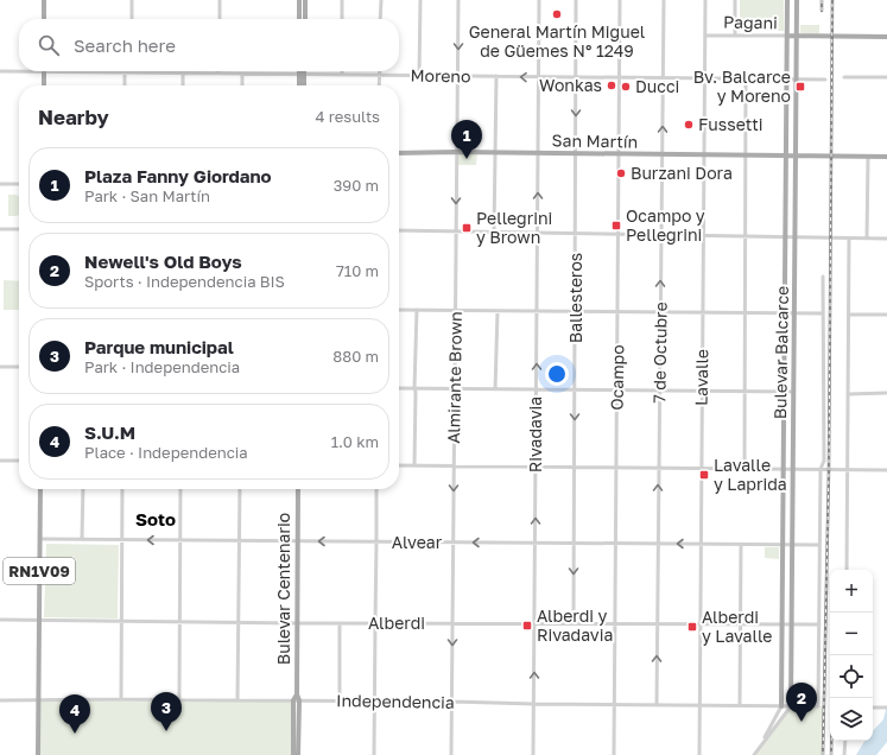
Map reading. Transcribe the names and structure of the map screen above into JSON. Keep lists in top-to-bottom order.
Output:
{
  "streets": {
    "main road": [
      "Pagani",
      "San Martín",
      "Bulevar Balcarce",
      "RN1V09",
      "Bulevar Centenario"
    ],
    "street": [
      "Moreno",
      "Ballesteros",
      "7 de Octubre",
      "Almirante Brown",
      "Ocampo",
      "Lavalle",
      "Rivadavia",
      "Alvear",
      "Alberdi",
      "Independencia"
    ]
  },
  "crossings": [
    ["Pagani", "Bulevar Balcarce"],
    ["Pagani", "Lavalle"],
    ["Moreno", "Ballesteros"],
    ["Moreno", "7 de Octubre"],
    ["Moreno", "Bulevar Balcarce"],
    ["Moreno", "Almirante Brown"],
    ["Moreno", "Ocampo"],
    ["Moreno", "Lavalle"],
    ["Moreno", "Rivadavia"],
    ["San Martín", "Ballesteros"],
    ["San Martín", "7 de Octubre"],
    ["San Martín", "Bulevar Balcarce"],
    ["San Martín", "Almirante Brown"],
    ["San Martín", "Ocampo"],
    ["San Martín", "Lavalle"],
    ["San Martín", "Rivadavia"],
    ["Ballesteros", "Alvear"],
    ["Ballesteros", "Alberdi"],
    ["7 de Octubre", "Alvear"],
    ["7 de Octubre", "Alberdi"],
    ["7 de Octubre", "Independencia"],
    ["Bulevar Balcarce", "Alvear"],
    ["Bulevar Balcarce", "Alberdi"],
    ["Bulevar Balcarce", "Independencia"],
    ["Almirante Brown", "Alvear"],
    ["Almirante Brown", "Alberdi"],
    ["Almirante Brown", "Independencia"],
    ["Ocampo", "Alvear"],
    ["Ocampo", "Alberdi"],
    ["Ocampo", "Independencia"],
    ["Lavalle", "Alvear"],
    ["Lavalle", "Alberdi"],
    ["Lavalle", "Independencia"],
    ["Rivadavia", "Alvear"],
    ["Rivadavia", "Alberdi"],
    ["Rivadavia", "Independencia"],
    ["Alvear", "RN1V09"],
    ["Alvear", "Bulevar Centenario"],
    ["RN1V09", "Alberdi"],
    ["RN1V09", "Independencia"],
    ["Bulevar Centenario", "Alberdi"],
    ["Bulevar Centenario", "Independencia"],
    ["Alberdi", "Independencia"]
  ],
  "one_way": [
    "Ballesteros",
    "7 de Octubre",
    "Almirante Brown",
    "Rivadavia"
  ],
  "districts": ["Soto"],
  "places": {
    "other": [
      "General Martín Miguel de Güemes N° 1249",
      "Wonkas",
      "Ducci",
      "Fussetti",
      "Burzani Dora"
    ],
    "transit": [
      "Bv. Balcarce y Moreno",
      "Ocampo y Pellegrini",
      "Pellegrini y Brown",
      "Lavalle y Laprida",
      "Alberdi y Rivadavia",
      "Alberdi y Lavalle"
    ]
  },
  "page": {
    "search": "Search here",
    "heading": ["Nearby", "4 results"],
    "pins": [
      "1",
      "2",
      "3",
      "4"
    ],
    "list": [
      {
        "mark": "1",
        "name": "Plaza Fanny Giordano",
        "note": "Park · San Martín",
        "value": "390 m"
      },
      {
        "mark": "2",
        "name": "Newell's Old Boys",
        "note": "Sports · Independencia BIS",
        "value": "710 m"
      },
      {
        "mark": "3",
        "name": "Parque municipal",
        "note": "Park · Independencia",
        "value": "880 m"
      },
      {
        "mark": "4",
        "name": "S.U.M",
        "note": "Place · Independencia",
        "value": "1.0 km"
      }
    ],
    "map_buttons": ["+", "−"]
  }
}
